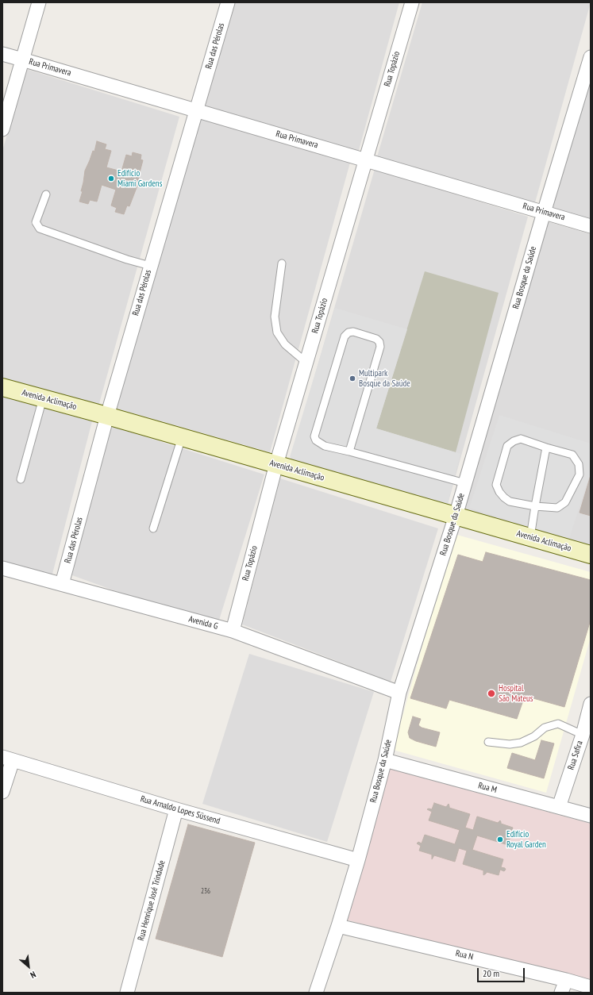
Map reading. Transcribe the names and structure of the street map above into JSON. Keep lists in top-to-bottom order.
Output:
{
  "streets": {
    "street": [
      "Rua das Pérolas",
      "Rua Primavera",
      "Rua Topázio",
      "Rua Bosque da Saúde",
      "Avenida Aclimação",
      "Avenida G",
      "Rua Safira",
      "Rua M",
      "Rua Arnaldo Lopes Süssend",
      "Rua Henrique José Trindade",
      "Rua N"
    ]
  },
  "crossings": [
    ["Rua das Pérolas", "Rua Primavera"],
    ["Rua das Pérolas", "Avenida Aclimação"],
    ["Rua das Pérolas", "Avenida G"],
    ["Rua Primavera", "Rua Topázio"],
    ["Rua Primavera", "Rua Bosque da Saúde"],
    ["Rua Topázio", "Avenida Aclimação"],
    ["Rua Topázio", "Avenida G"],
    ["Rua Bosque da Saúde", "Avenida Aclimação"],
    ["Rua Bosque da Saúde", "Avenida G"],
    ["Rua Bosque da Saúde", "Rua M"],
    ["Rua Bosque da Saúde", "Rua Arnaldo Lopes Süssend"],
    ["Rua Bosque da Saúde", "Rua N"],
    ["Rua Safira", "Rua M"],
    ["Rua Arnaldo Lopes Süssend", "Rua Henrique José Trindade"]
  ],
  "places": [
    "Edifício Miami Gardens",
    "Multipark Bosque da Saúde",
    "Hospital São Mateus",
    "Edifício Royal Garden"
  ],
  "house_numbers": ["236"],
  "scale_bar": "20 m",
  "north": "bottom right"
}
